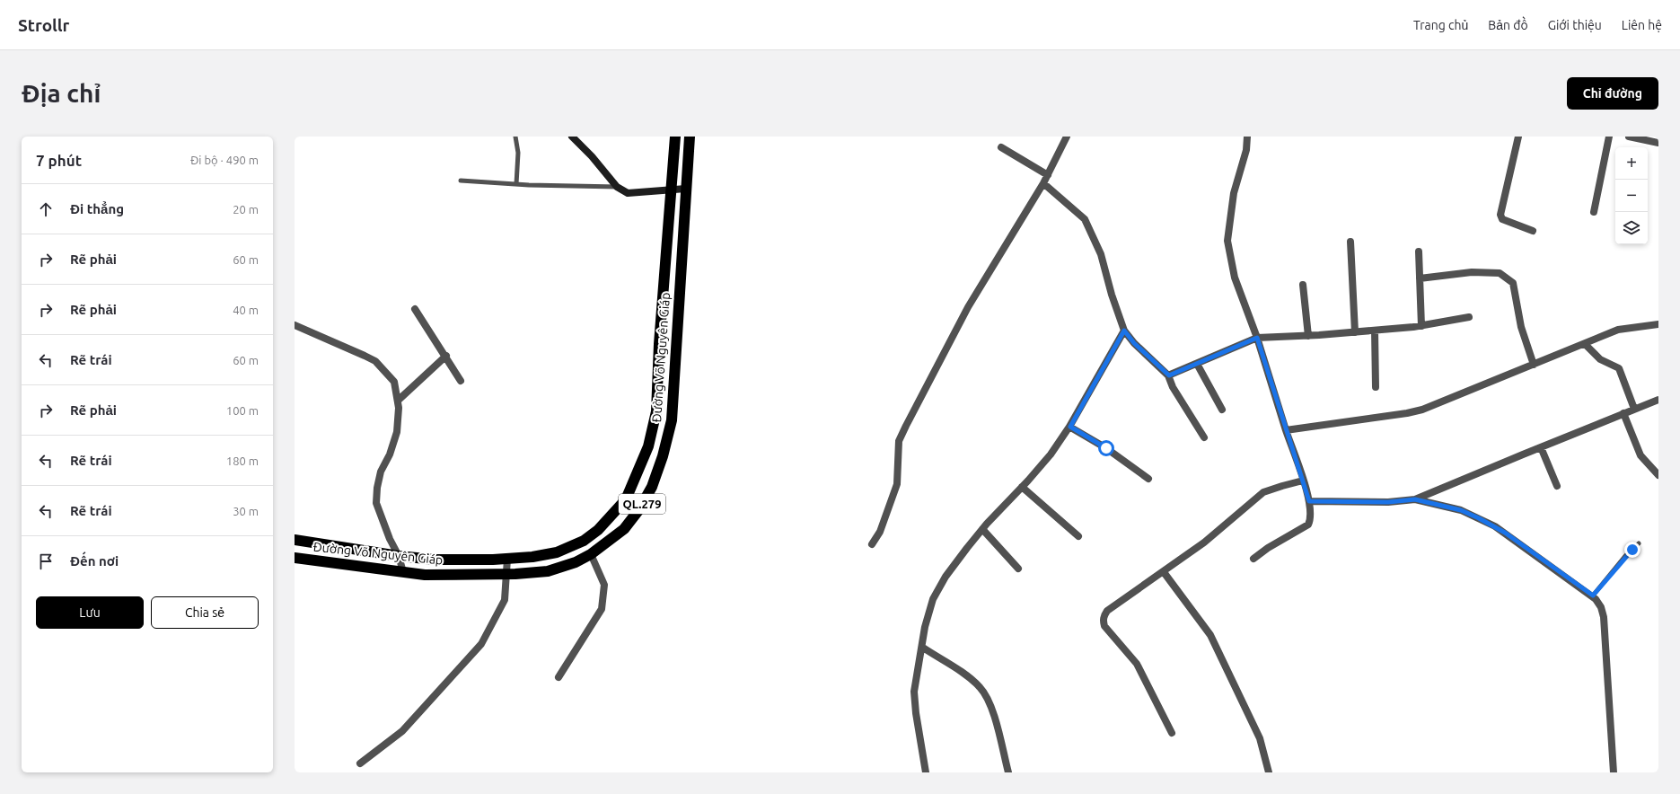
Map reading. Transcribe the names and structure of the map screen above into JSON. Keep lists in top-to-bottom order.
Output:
{
  "streets": {
    "highway": ["Đường Võ Nguyên Giáp", "QL.279"]
  },
  "page": {
    "header": "Strollr",
    "nav": [
      "Trang chủ",
      "Bản đồ",
      "Giới thiệu",
      "Liên hệ"
    ],
    "buttons": [
      "Chỉ đường",
      ["Lưu", "Chia sẻ"]
    ],
    "title": "Địa chỉ",
    "heading": ["7 phút", "Đi bộ · 490 m"],
    "map_buttons": ["+", "−"],
    "list": [
      ["Đi thẳng", "20 m"],
      ["Rẽ phải", "60 m"],
      ["Rẽ phải", "40 m"],
      ["Rẽ trái", "60 m"],
      ["Rẽ phải", "100 m"],
      ["Rẽ trái", "180 m"],
      ["Rẽ trái", "30 m"],
      "Đến nơi"
    ]
  }
}
